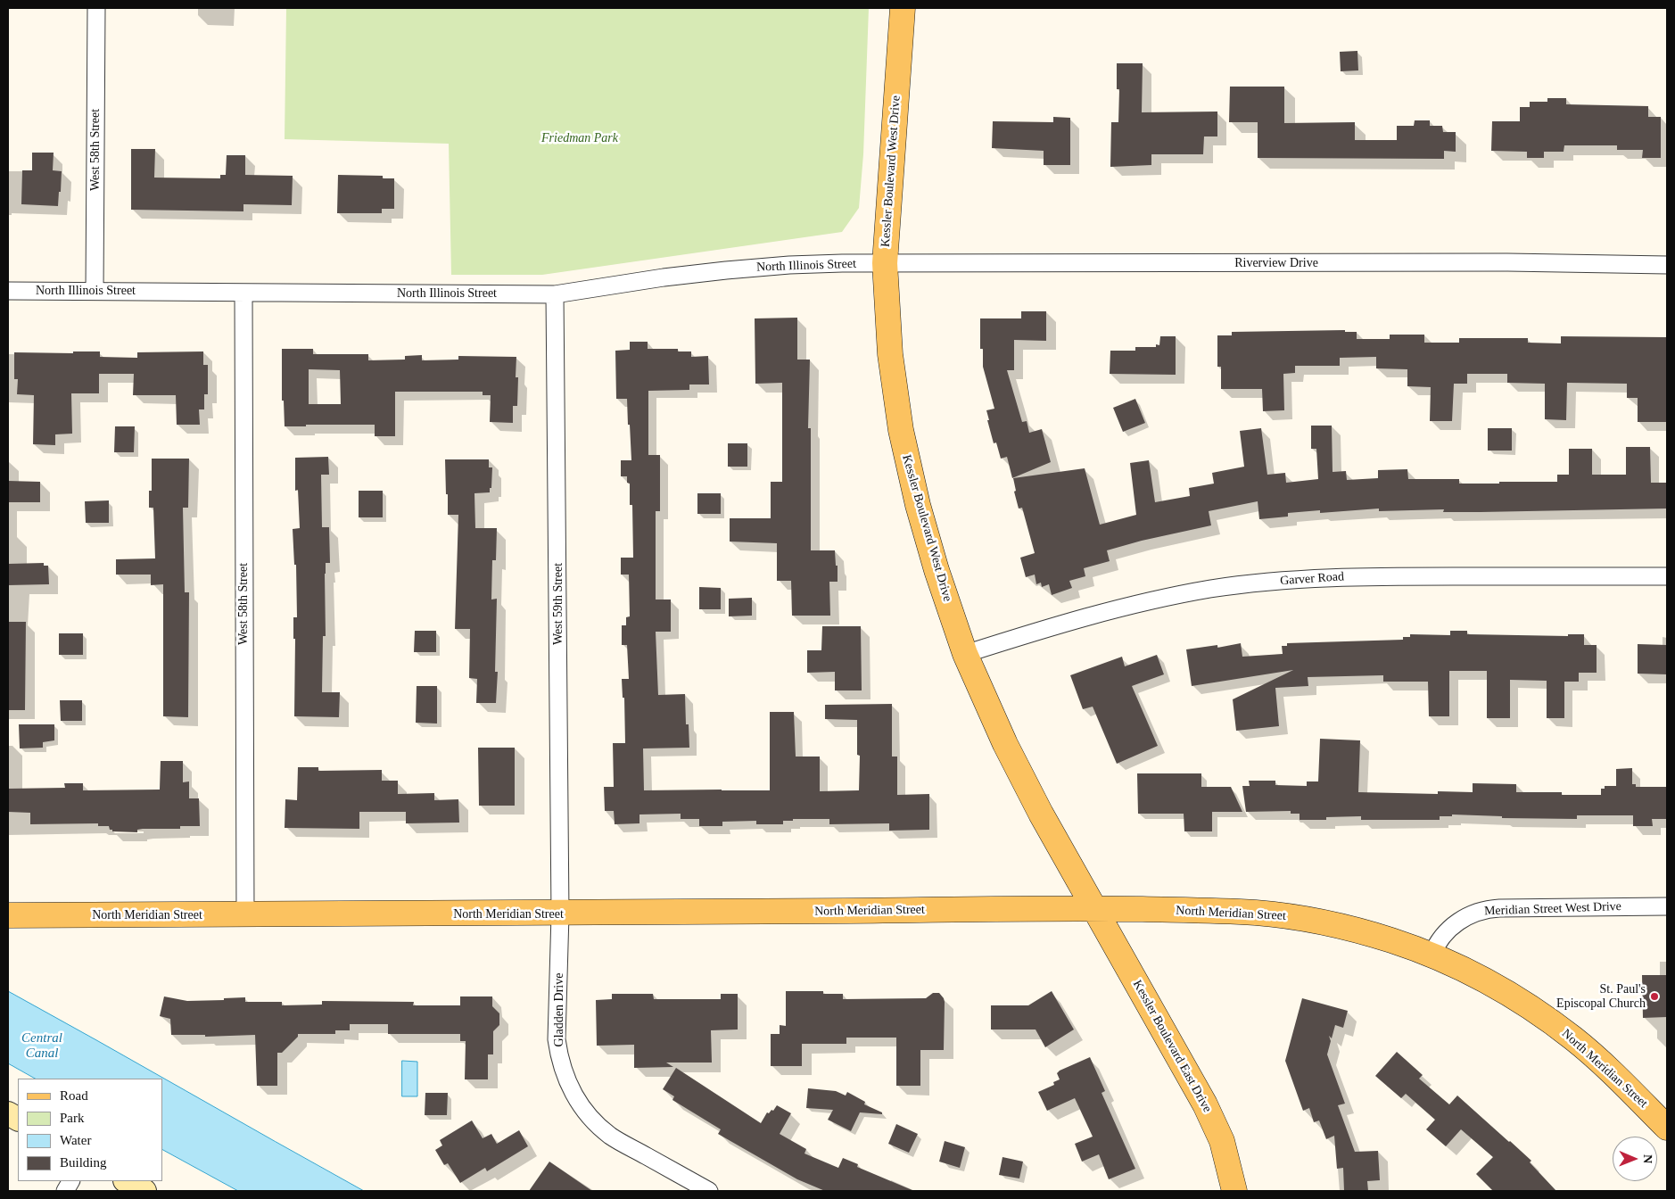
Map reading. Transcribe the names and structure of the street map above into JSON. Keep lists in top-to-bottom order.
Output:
{
  "streets": {
    "main road": ["Kessler Boulevard West Drive", "North Meridian Street", "Kessler Boulevard East Drive"],
    "street": [
      "West 58th Street",
      "Riverview Drive",
      "North Illinois Street",
      "Garver Road",
      "West 59th Street",
      "Meridian Street West Drive",
      "Gladden Drive"
    ]
  },
  "crossings": [
    ["West 58th Street", "North Illinois Street"],
    ["West 58th Street", "North Meridian Street"],
    ["Kessler Boulevard West Drive", "Riverview Drive"],
    ["Kessler Boulevard West Drive", "North Illinois Street"],
    ["Kessler Boulevard West Drive", "Garver Road"],
    ["Kessler Boulevard West Drive", "North Meridian Street"],
    ["Kessler Boulevard West Drive", "Kessler Boulevard East Drive"],
    ["Riverview Drive", "North Illinois Street"],
    ["North Illinois Street", "West 59th Street"],
    ["West 59th Street", "North Meridian Street"],
    ["West 59th Street", "Gladden Drive"],
    ["Meridian Street West Drive", "North Meridian Street"],
    ["North Meridian Street", "Gladden Drive"],
    ["North Meridian Street", "Kessler Boulevard East Drive"]
  ],
  "water": ["Central Canal"],
  "parks": ["Friedman Park"],
  "places": ["St. Paul's Episcopal Church"],
  "legend": [
    "Road",
    "Park",
    "Water",
    "Building"
  ],
  "north": "right"
}
